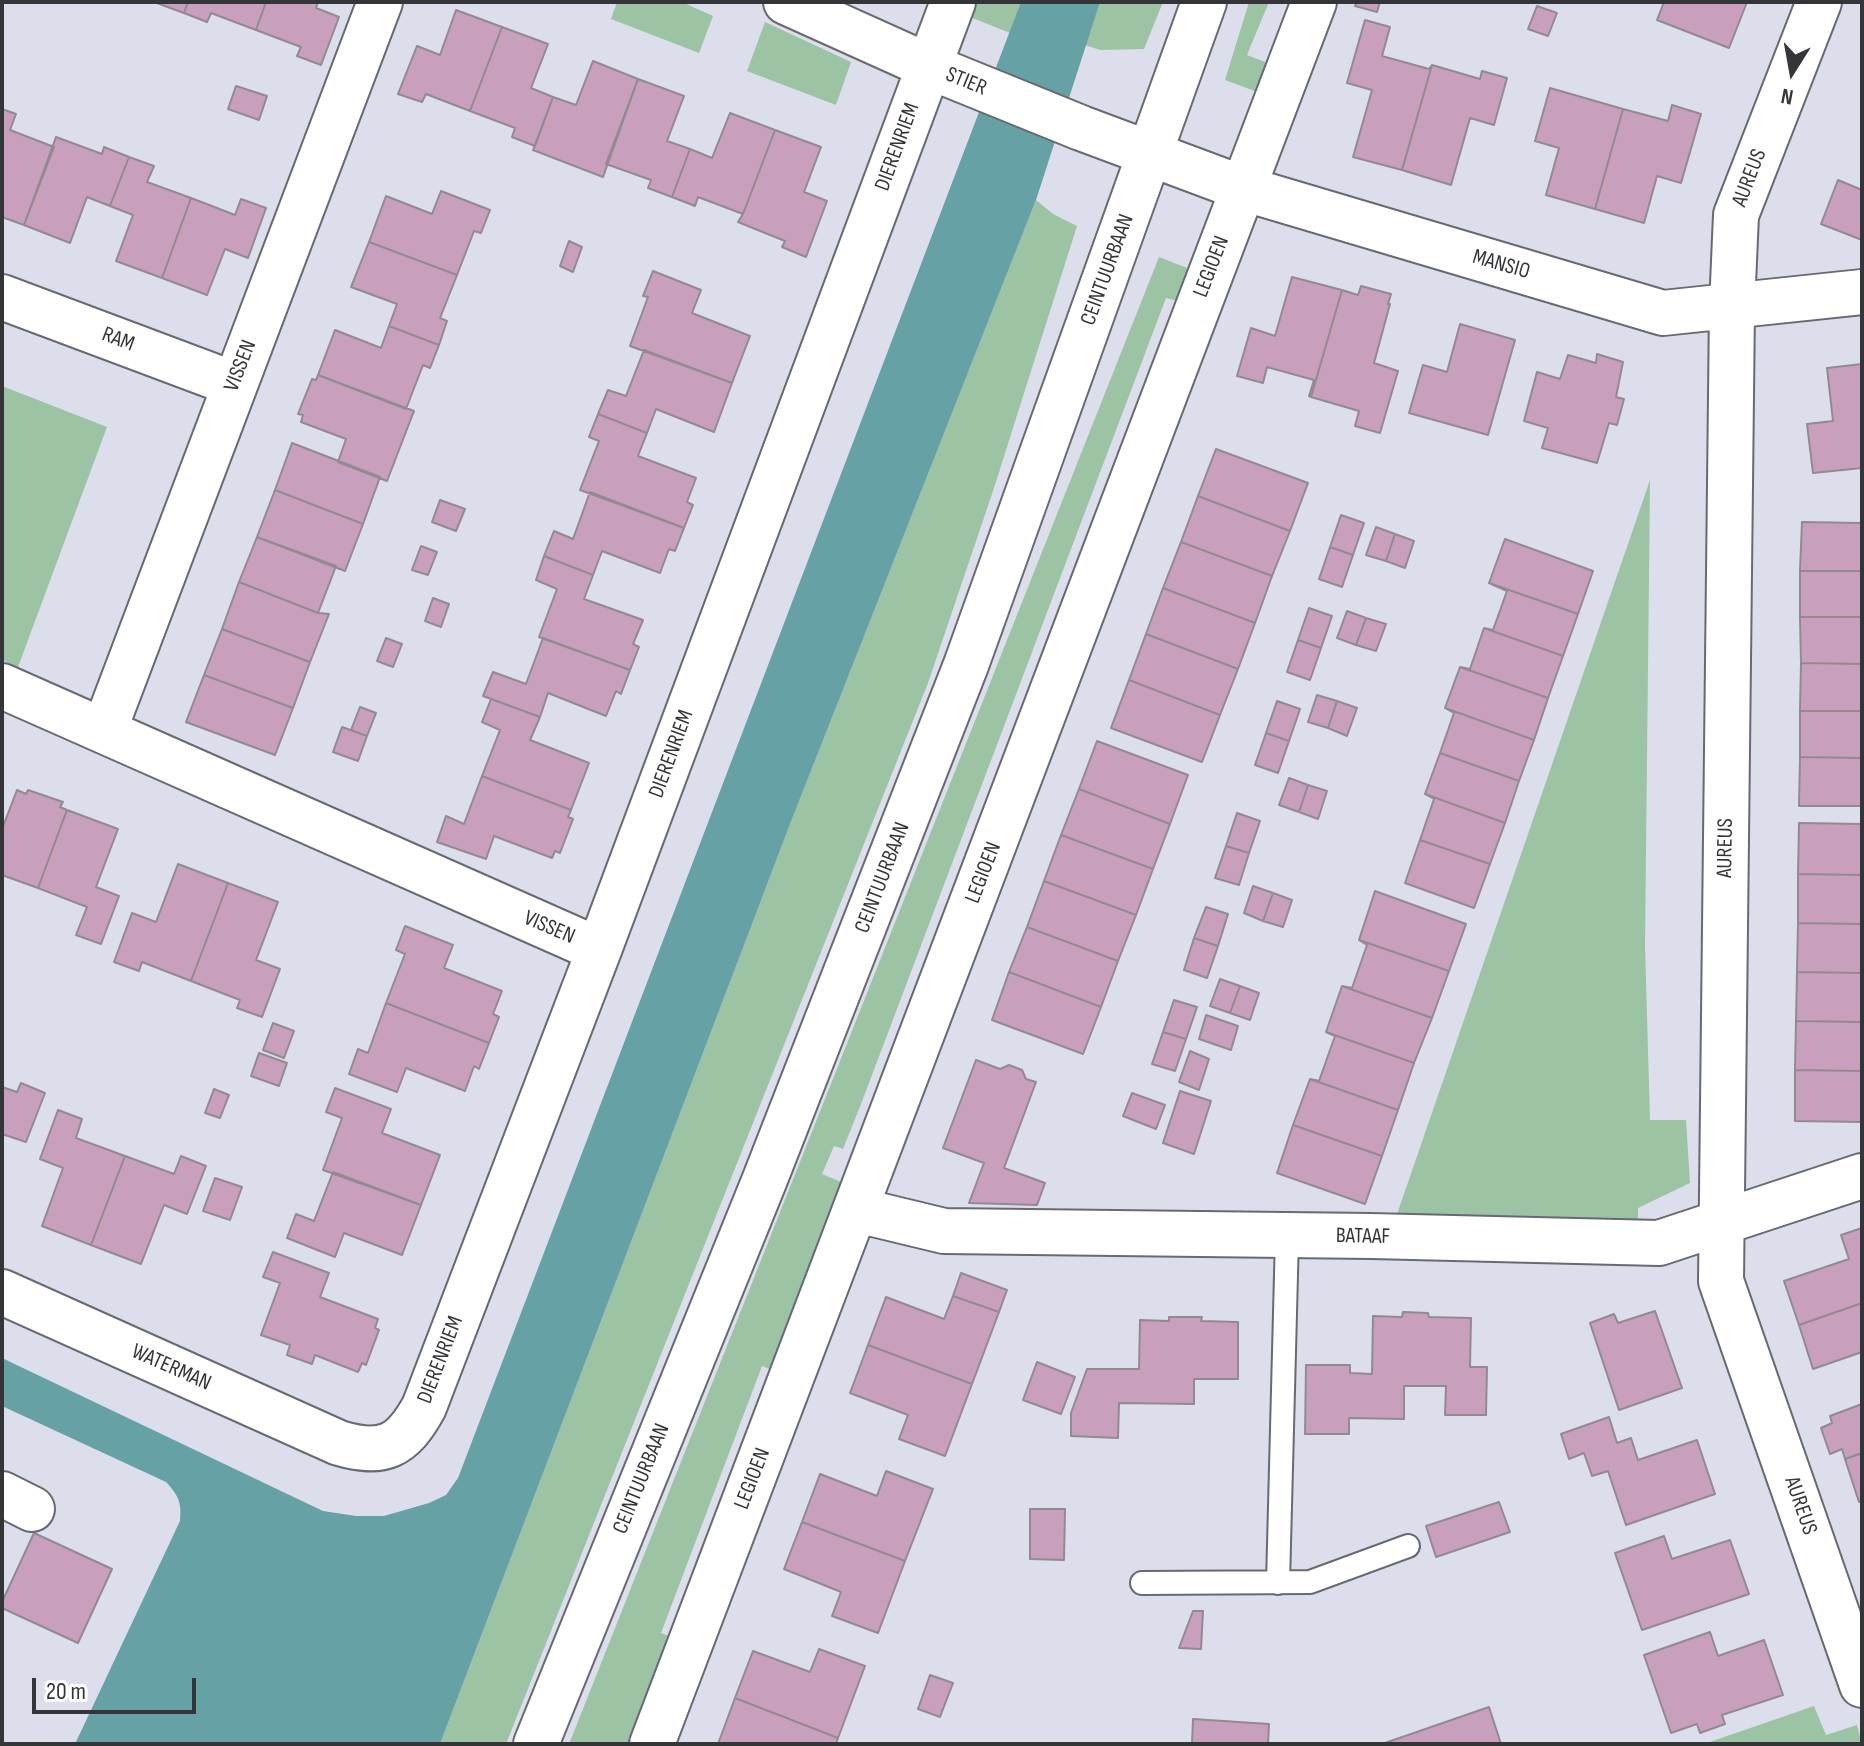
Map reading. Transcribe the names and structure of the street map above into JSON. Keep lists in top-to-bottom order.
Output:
{
  "streets": {
    "street": [
      "STIER",
      "DIERENRIEM",
      "AUREUS",
      "MANSIO",
      "LEGIOEN",
      "CEINTUURBAAN",
      "RAM",
      "VISSEN",
      "BATAAF",
      "WATERMAN"
    ]
  },
  "crossings": [
    ["STIER", "DIERENRIEM"],
    ["STIER", "MANSIO"],
    ["STIER", "CEINTUURBAAN"],
    ["DIERENRIEM", "VISSEN"],
    ["DIERENRIEM", "WATERMAN"],
    ["AUREUS", "MANSIO"],
    ["AUREUS", "BATAAF"],
    ["MANSIO", "LEGIOEN"],
    ["MANSIO", "CEINTUURBAAN"],
    ["LEGIOEN", "BATAAF"],
    ["RAM", "VISSEN"]
  ],
  "scale_bar": "20 m",
  "north": "bottom"
}
